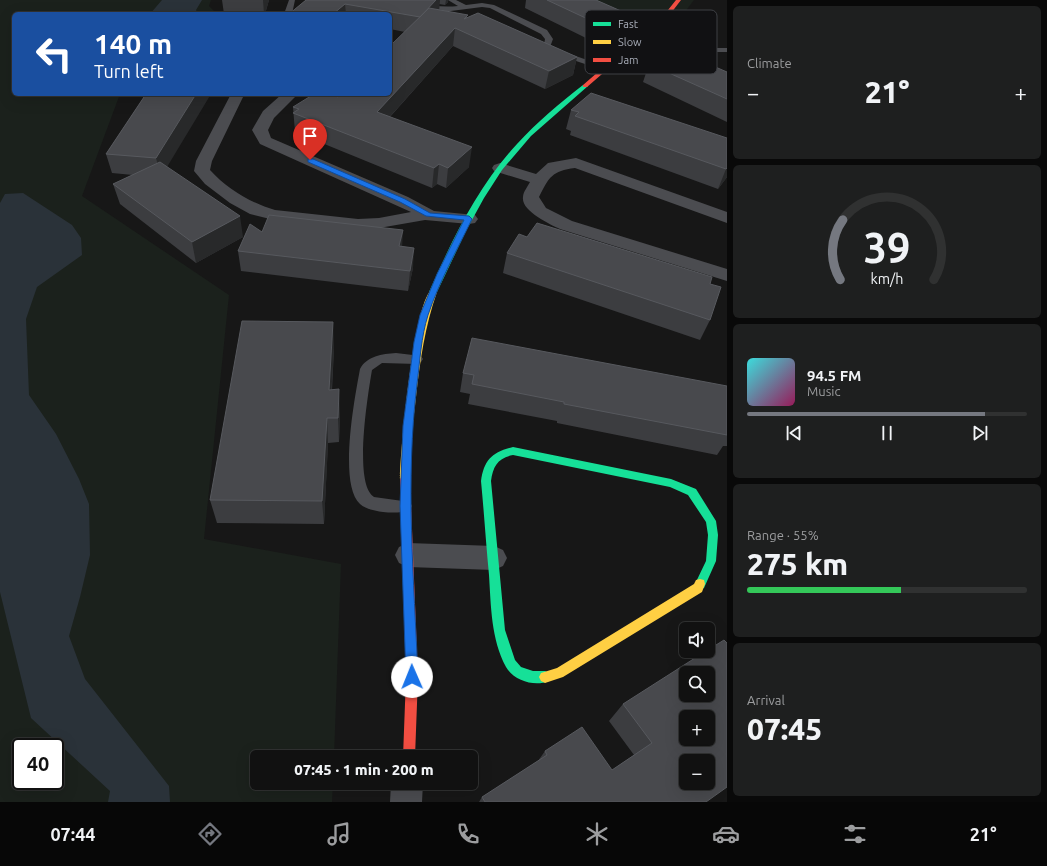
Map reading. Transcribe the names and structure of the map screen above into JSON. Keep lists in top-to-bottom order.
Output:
{
  "legend": ["Fast", "Slow", "Jam"],
  "page": {
    "tile": [
      "Climate",
      ["Range · 55%", "275 km"],
      ["Arrival", "07:45"]
    ],
    "turn": ["140 m", "Turn left"],
    "heat": ["−", "21°", "+"],
    "song": ["94.5 FM", "Music"],
    "map_buttons": ["+", "−"],
    "limit": "40",
    "trip": "07:45 · 1 min · 200 m",
    "tabs": ["07:44", "21°"],
    "gauge": ["39", "km/h"]
  }
}
